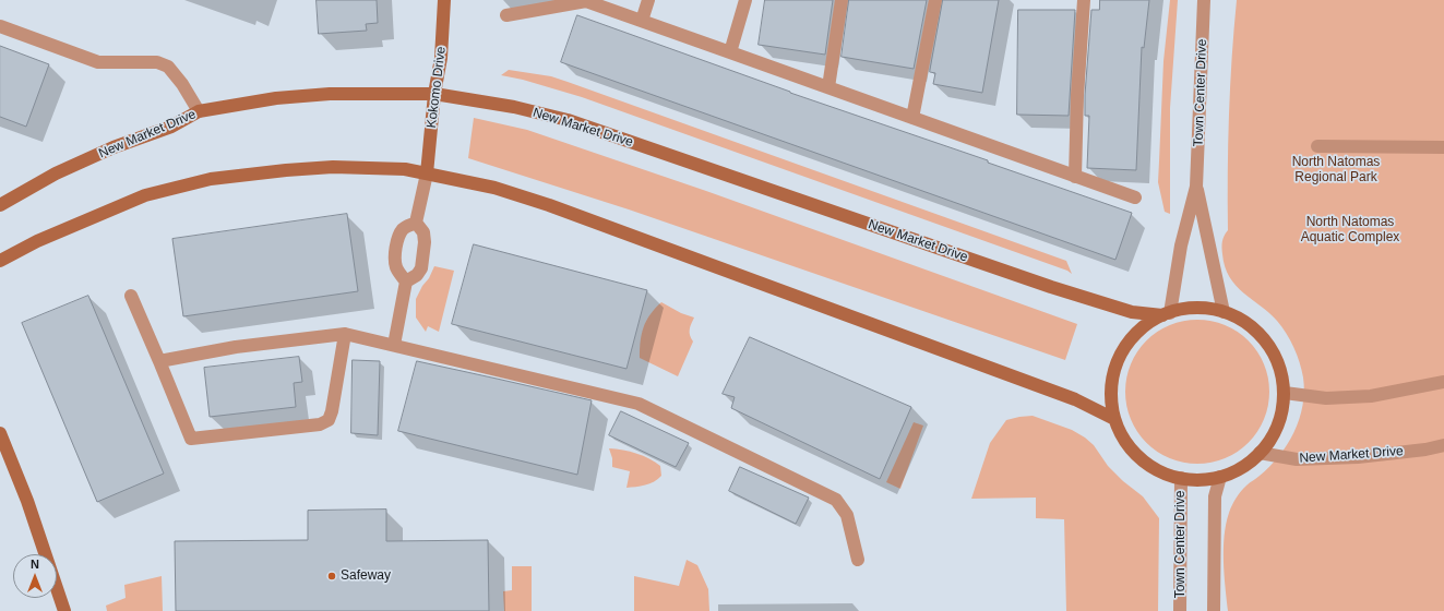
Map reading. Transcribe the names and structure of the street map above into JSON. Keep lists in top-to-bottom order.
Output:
{
  "streets": {
    "street": ["Kokomo Drive", "Town Center Drive", "New Market Drive"]
  },
  "crossings": [
    ["Kokomo Drive", "New Market Drive"],
    ["Town Center Drive", "New Market Drive"]
  ],
  "parks": ["North Natomas Regional Park", "North Natomas Aquatic Complex"],
  "places": ["Safeway"],
  "north": "top"
}
